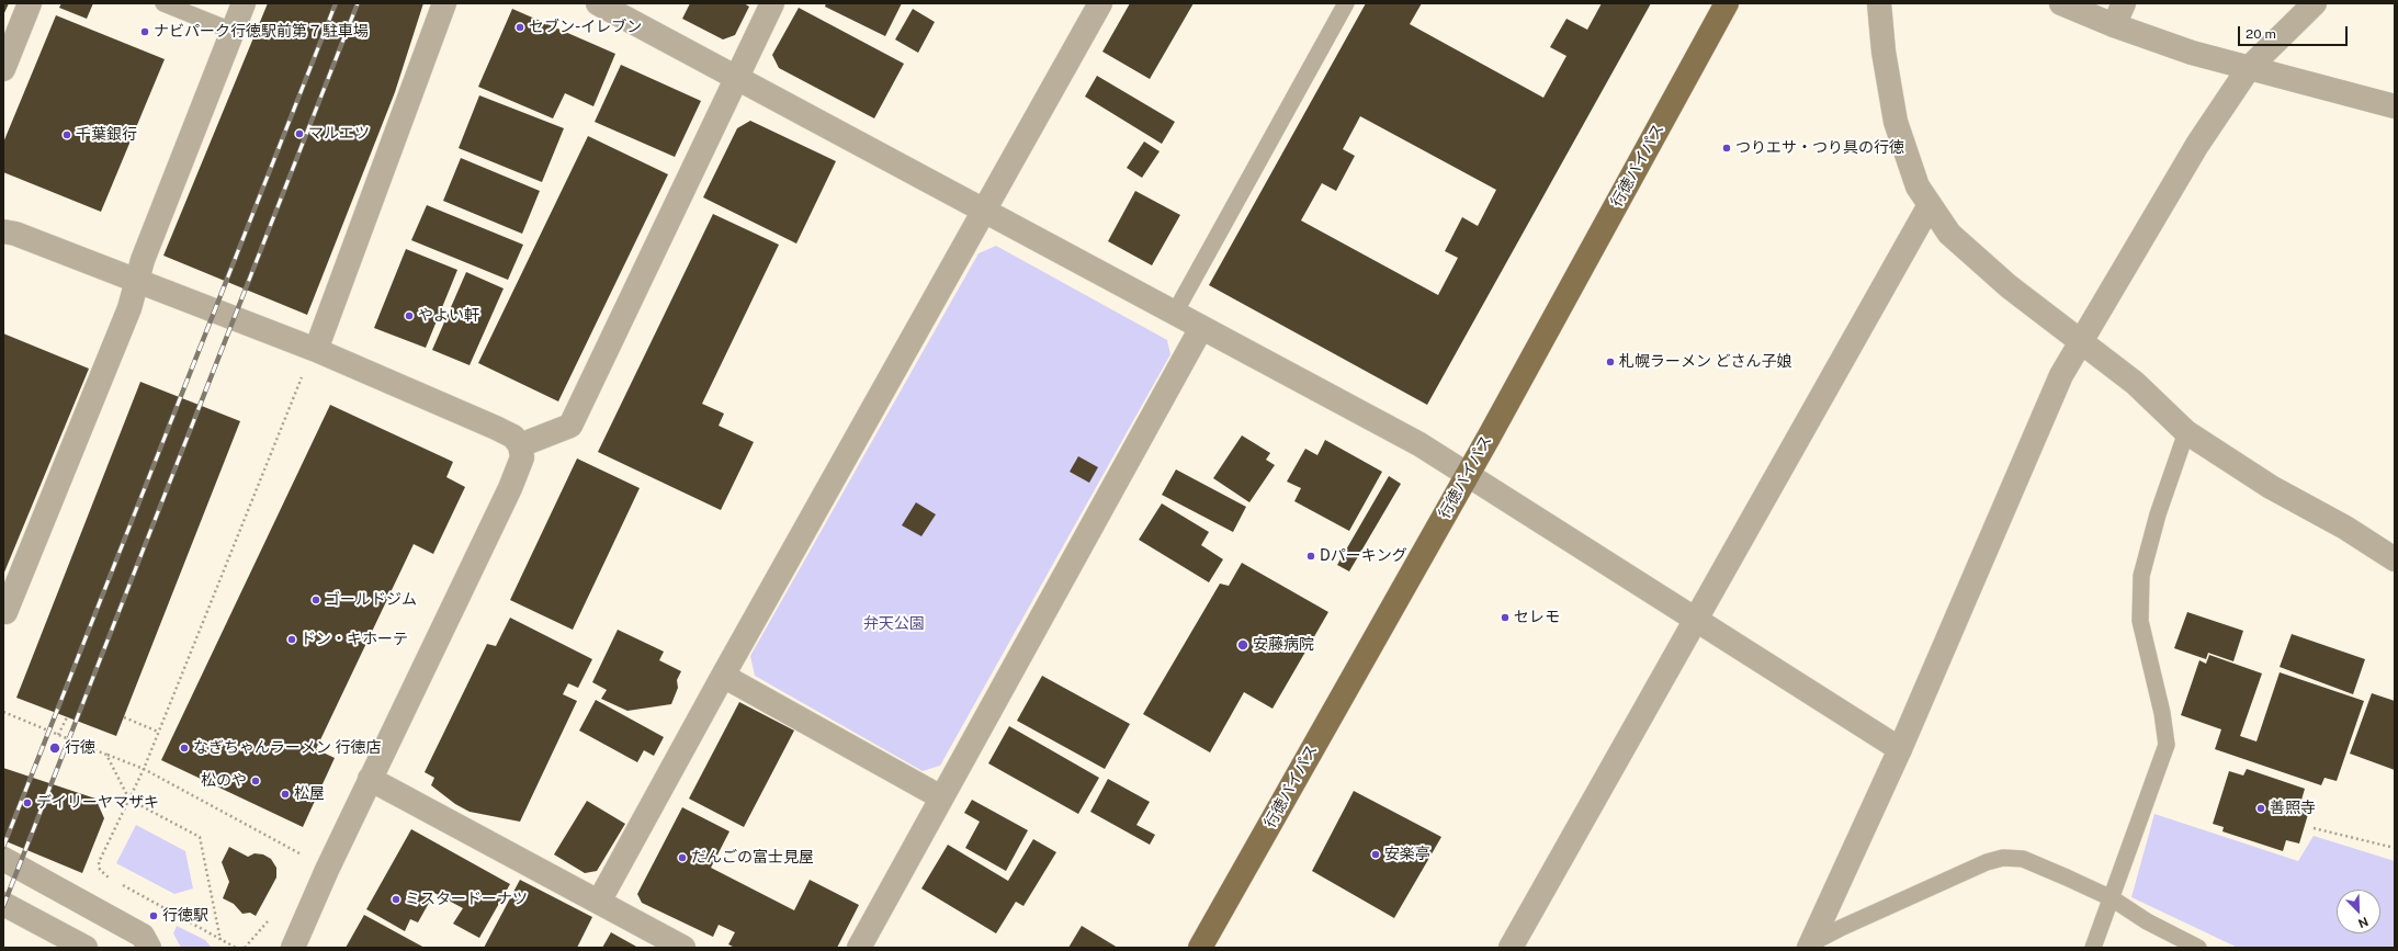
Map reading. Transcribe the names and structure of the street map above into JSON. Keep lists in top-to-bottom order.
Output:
{
  "streets": {
    "main road": ["行徳バイパス"]
  },
  "parks": ["弁天公園"],
  "places": [
    "セブン-イレブン",
    "ナビパーク行徳駅前第７駐車場",
    "マルエツ",
    "千葉銀行",
    "つりエサ・つり具の行徳",
    "やよい軒",
    "札幌ラーメン どさん子娘",
    "Dパーキング",
    "ゴールドジム",
    "セレモ",
    "ドン・キホーテ",
    "安藤病院",
    "行徳",
    "なぎちゃんラーメン 行徳店",
    "松のや",
    "松屋",
    "デイリーヤマザキ",
    "善照寺",
    "安楽亭",
    "だんごの富士見屋",
    "ミスタードーナツ",
    "行徳駅"
  ],
  "scale_bar": "20 m",
  "north": "bottom right"
}
